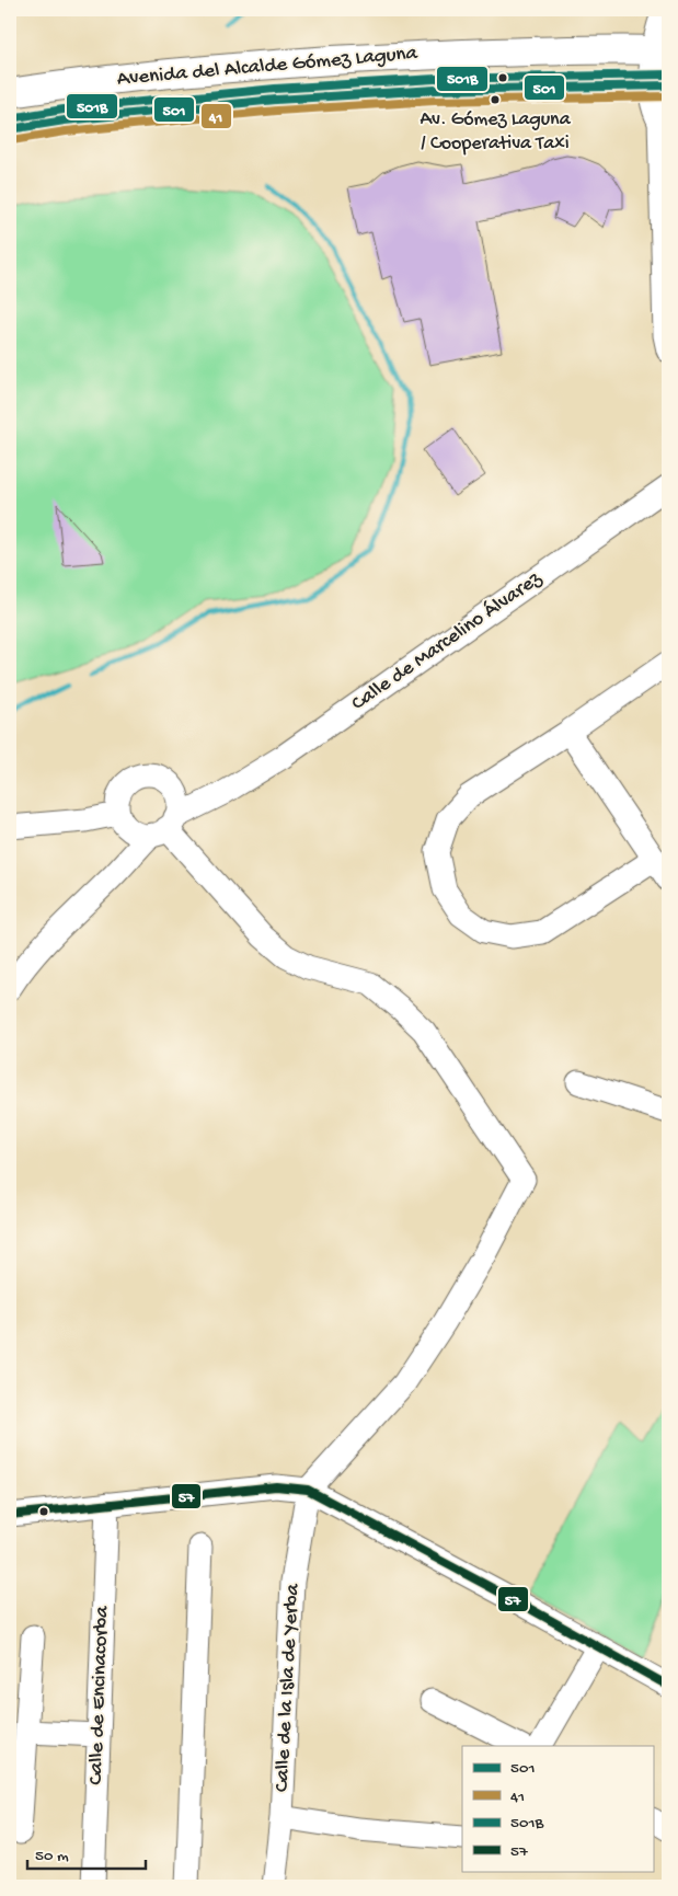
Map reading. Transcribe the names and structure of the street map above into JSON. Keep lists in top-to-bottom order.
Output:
{
  "streets": {
    "main road": ["Avenida del Alcalde Gómez Laguna"],
    "street": ["Calle de Marcelino Álvarez", "Calle de la Isla de Yerba", "Calle de Encinacorba"]
  },
  "places": ["Av. Gómez Laguna / Cooperativa Taxi"],
  "lines": [
    "transit line 501B",
    "transit line 501",
    "transit line 41",
    "transit line 57"
  ],
  "legend": [
    "501",
    "41",
    "501B",
    "57"
  ],
  "scale_bar": "50 m"
}
